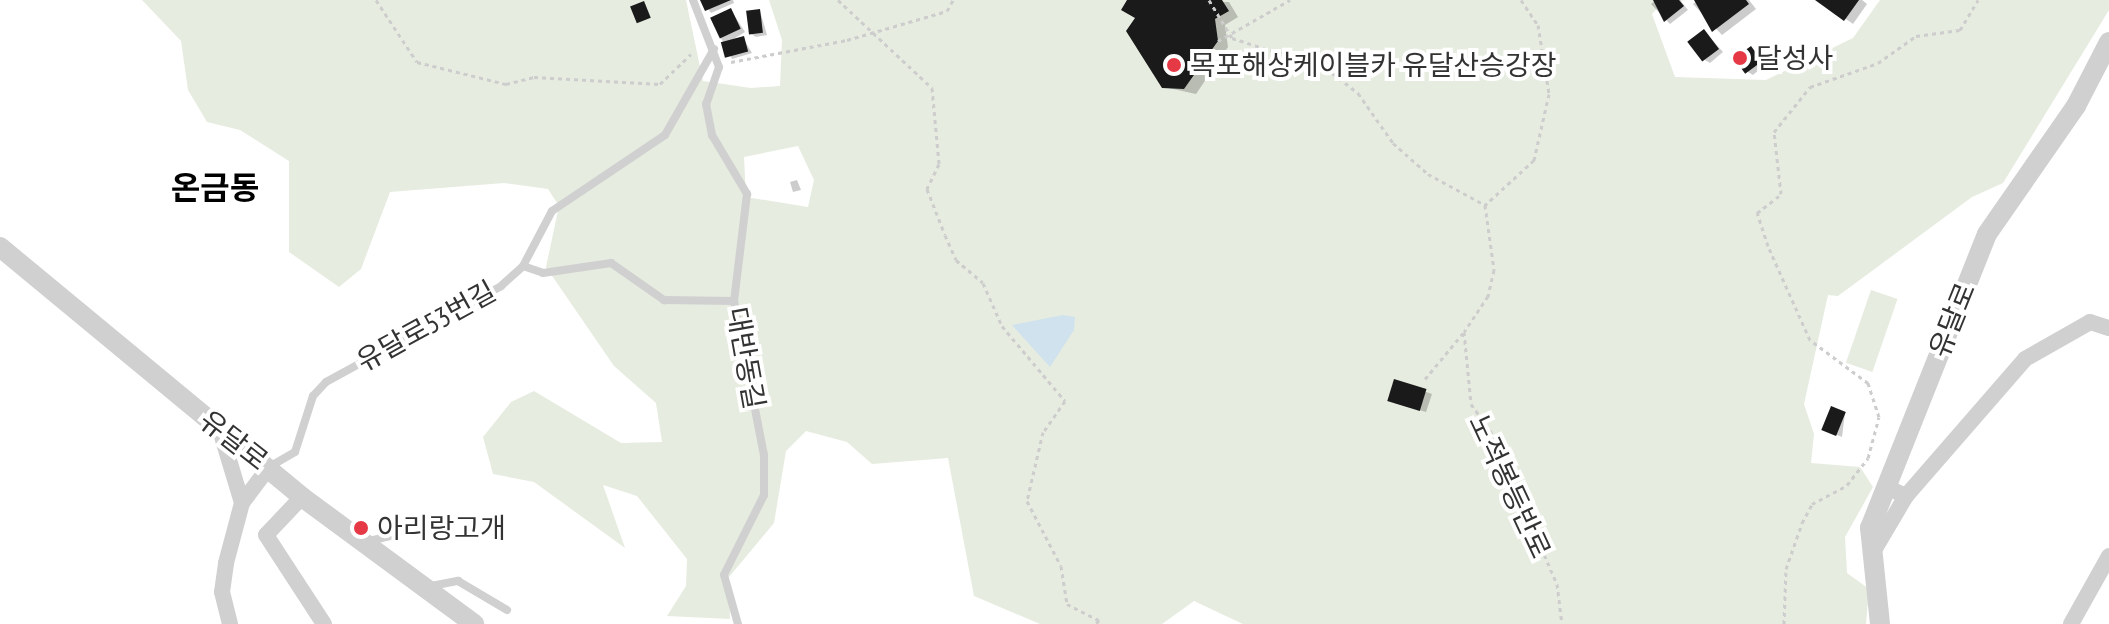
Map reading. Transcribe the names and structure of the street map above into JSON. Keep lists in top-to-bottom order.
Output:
{
  "streets": {
    "street": ["유달로"],
    "lane": ["유달로53번길", "대반동길"],
    "path": ["노적봉등반로"]
  },
  "crossings": [
    ["유달로", "유달로53번길"]
  ],
  "districts": ["온금동"],
  "places": ["달성사", "목포해상케이블카 유달산승강장", "아리랑고개"]
}
